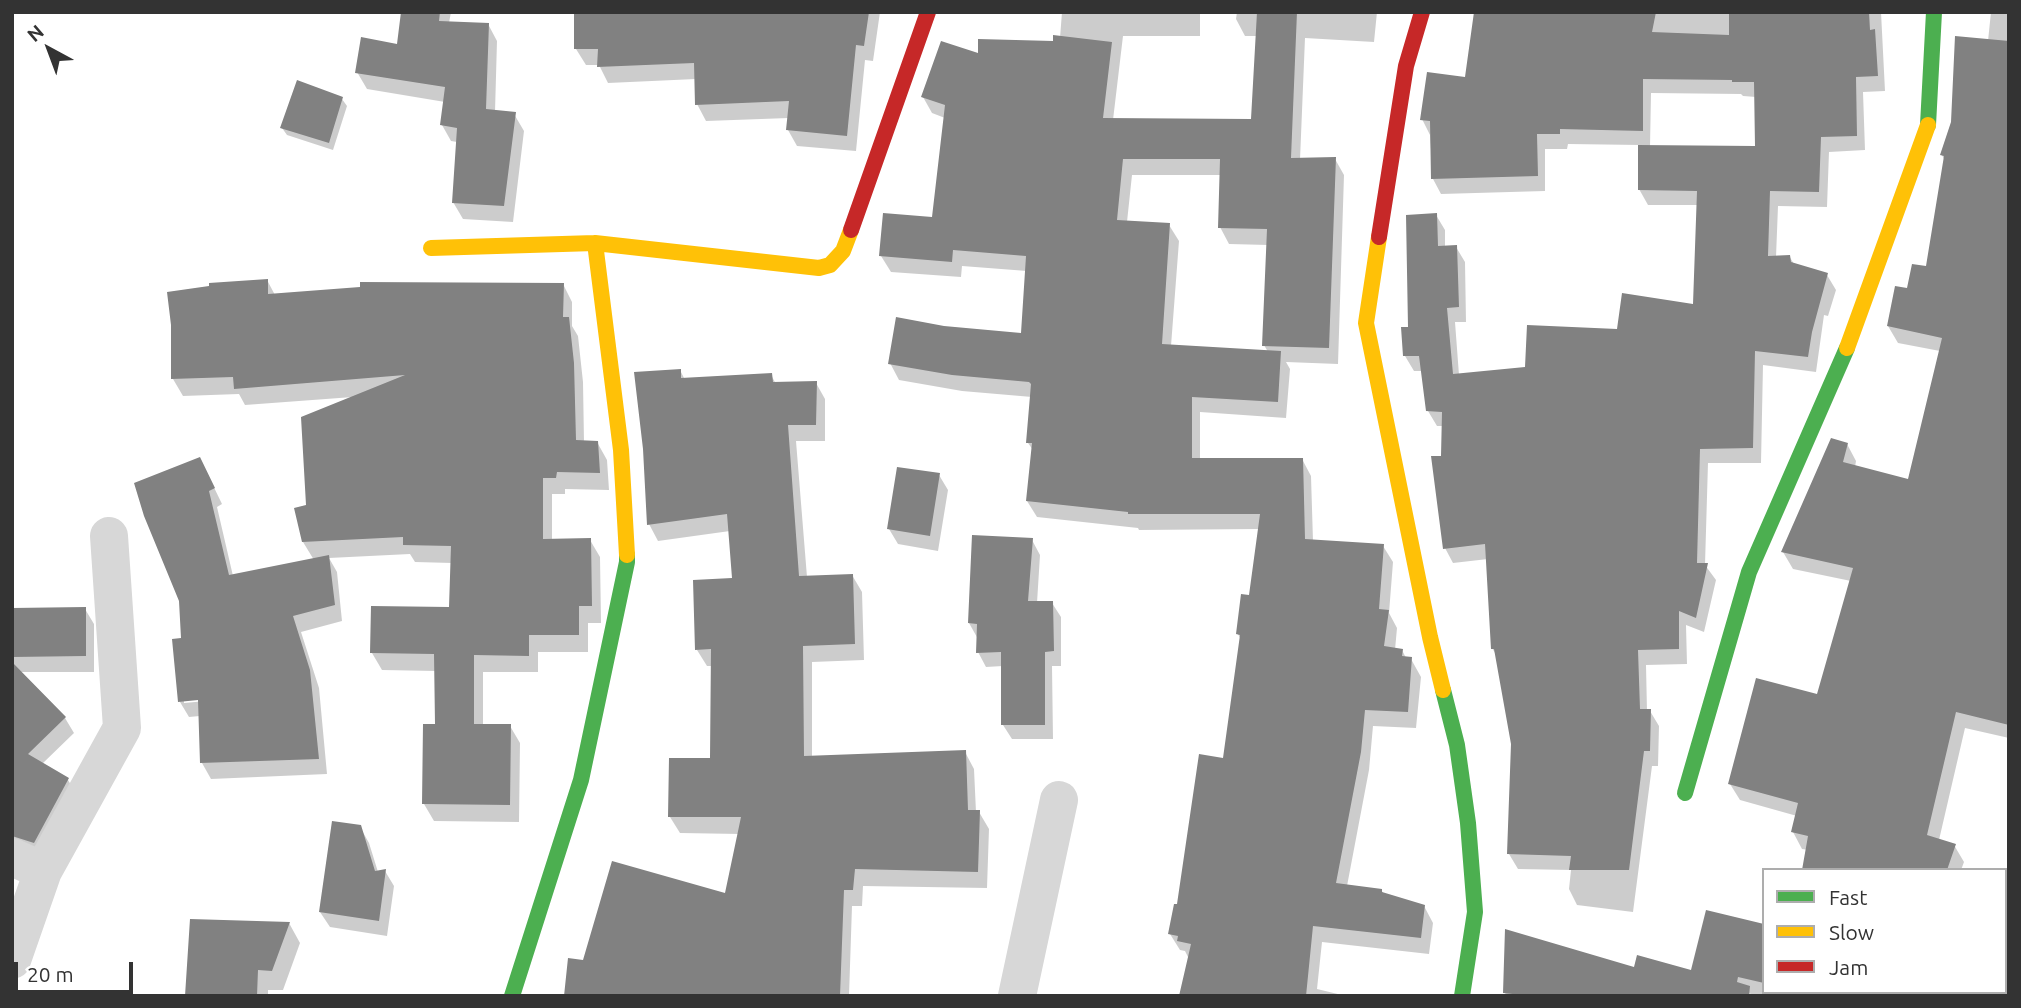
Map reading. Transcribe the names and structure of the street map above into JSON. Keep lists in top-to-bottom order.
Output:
{
  "legend": ["Fast", "Slow", "Jam"],
  "scale_bar": "20 m",
  "north": "top left"
}
